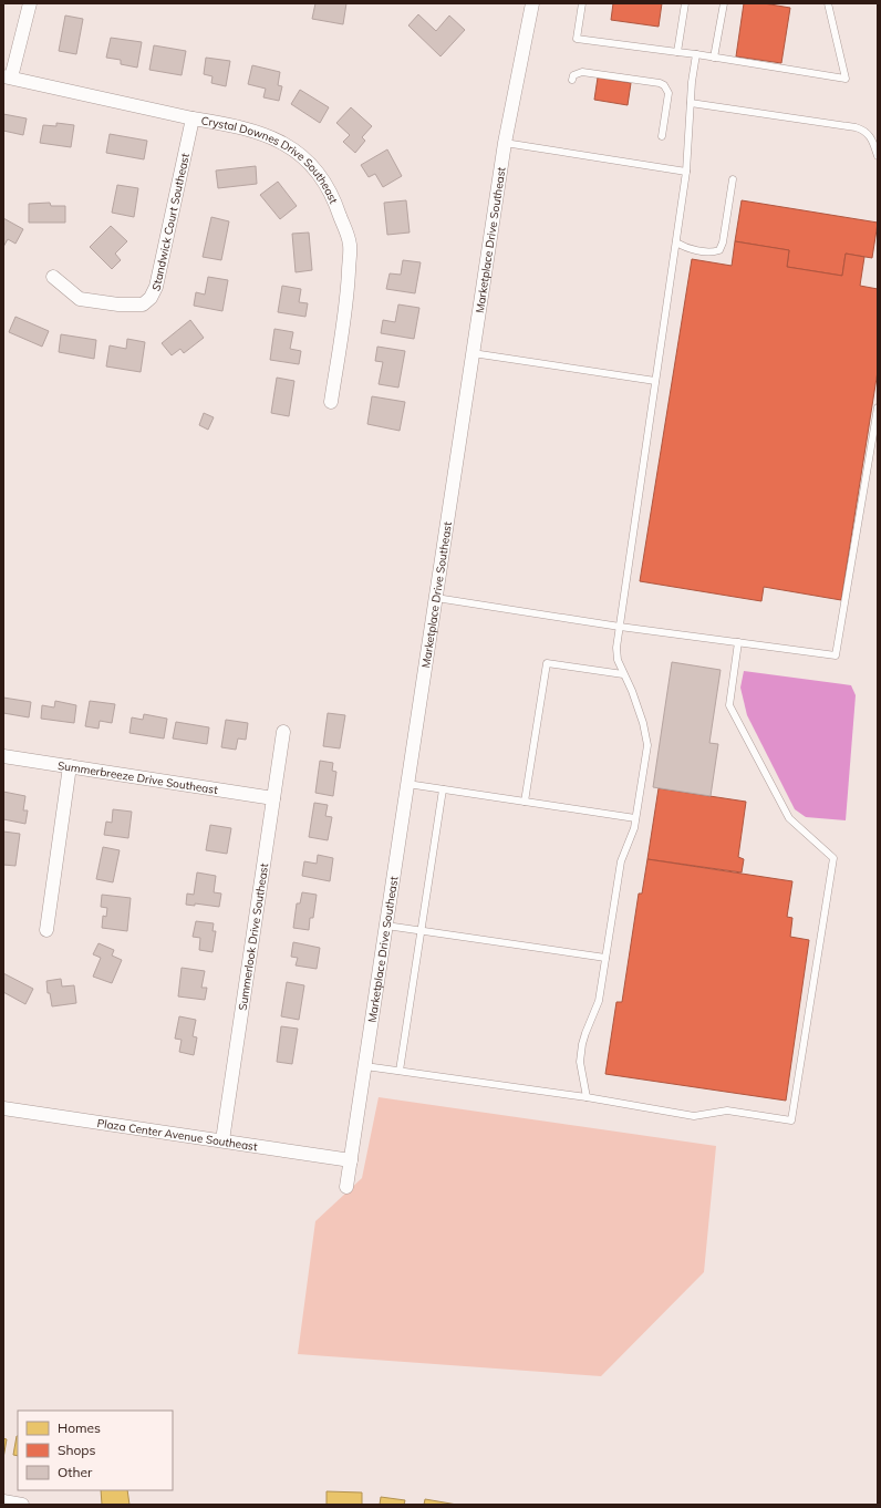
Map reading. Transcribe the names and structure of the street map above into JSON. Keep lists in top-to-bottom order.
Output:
{
  "streets": {
    "street": [
      "Crystal Downes Drive Southeast",
      "Standwick Court Southeast",
      "Marketplace Drive Southeast",
      "Summerbreeze Drive Southeast",
      "Summerlook Drive Southeast",
      "Plaza Center Avenue Southeast"
    ]
  },
  "crossings": [
    ["Crystal Downes Drive Southeast", "Standwick Court Southeast"],
    ["Marketplace Drive Southeast", "Plaza Center Avenue Southeast"],
    ["Summerbreeze Drive Southeast", "Summerlook Drive Southeast"],
    ["Summerlook Drive Southeast", "Plaza Center Avenue Southeast"]
  ],
  "legend": ["Homes", "Shops", "Other"]
}
